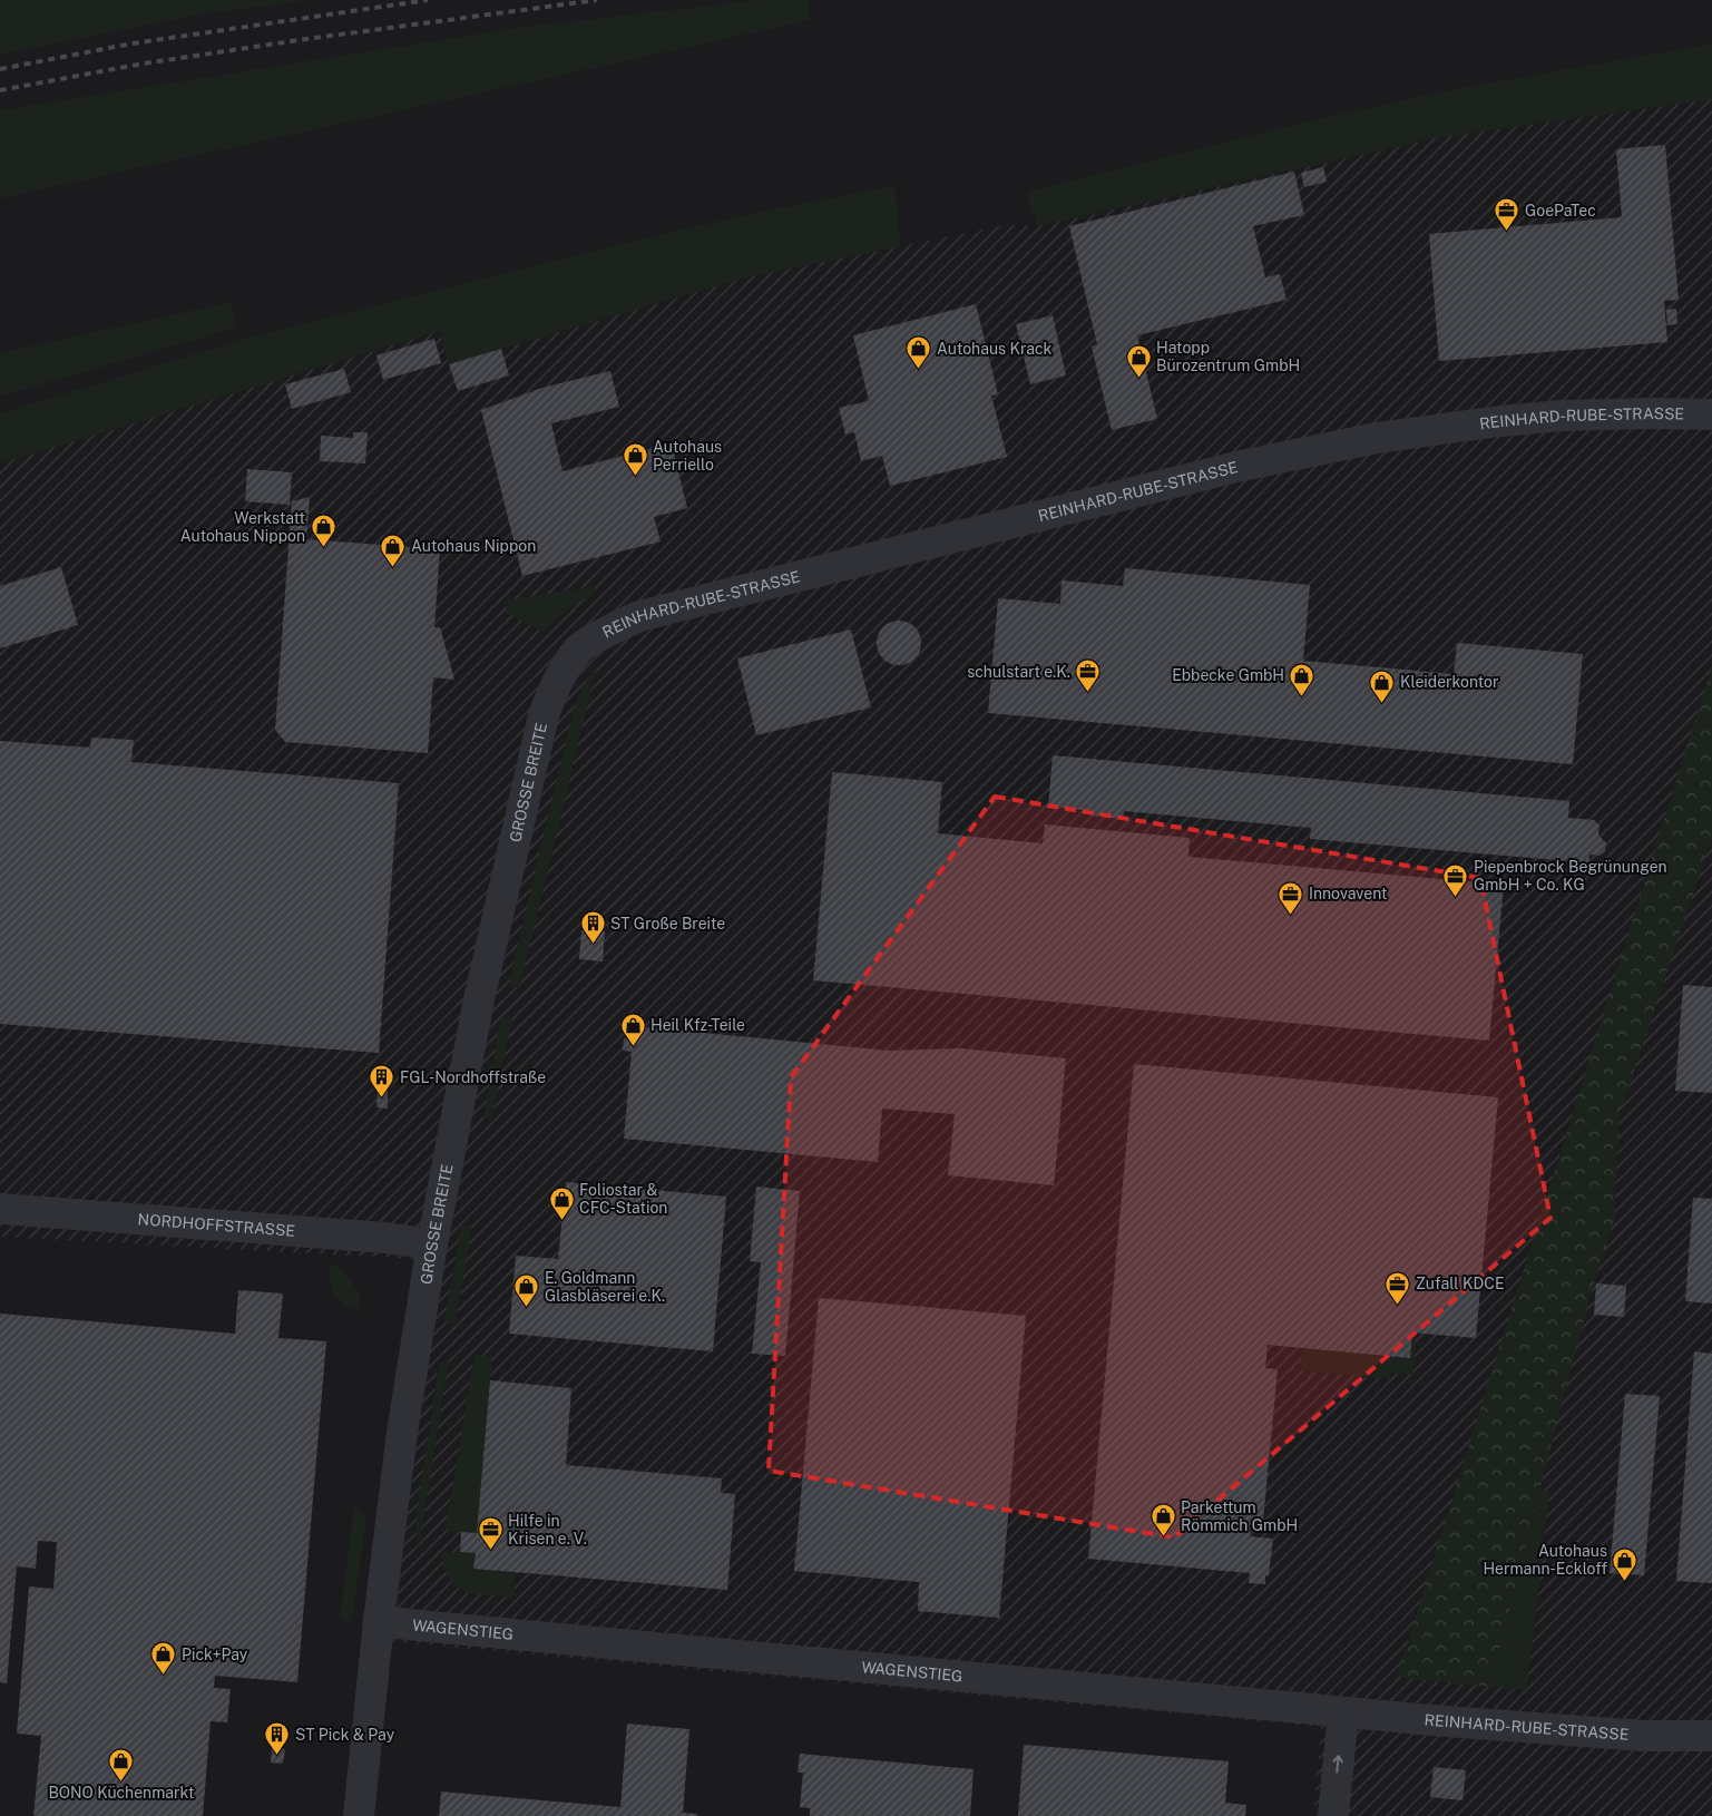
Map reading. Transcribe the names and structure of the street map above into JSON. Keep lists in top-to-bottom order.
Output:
{
  "streets": {
    "street": [
      "REINHARD-RUBE-STRASSE",
      "GROSSE BREITE",
      "NORDHOFFSTRASSE",
      "WAGENSTIEG"
    ]
  },
  "crossings": [
    ["REINHARD-RUBE-STRASSE", "GROSSE BREITE"],
    ["REINHARD-RUBE-STRASSE", "WAGENSTIEG"],
    ["GROSSE BREITE", "NORDHOFFSTRASSE"],
    ["GROSSE BREITE", "WAGENSTIEG"]
  ],
  "places": {
    "office": [
      "GoePaTec",
      "schulstart e.K.",
      "Piepenbrock Begrünungen GmbH + Co. KG",
      "Innovavent",
      "Zufall KDCE",
      "Hilfe in Krisen e. V."
    ],
    "shop": [
      "Autohaus Krack",
      "Hatopp Bürozentrum GmbH",
      "Autohaus Perriello",
      "Werkstatt Autohaus Nippon",
      "Autohaus Nippon",
      "Ebbecke GmbH",
      "Kleiderkontor",
      "Heil Kfz-Teile",
      "Foliostar & CFC-Station",
      "E. Goldmann Glasbläserei e.K.",
      "Parkettum Römmich GmbH",
      "Autohaus Hermann-Eckloff",
      "Pick+Pay",
      "BONO Küchenmarkt"
    ],
    "building": ["ST Große Breite", "FGL-Nordhoffstraße", "ST Pick & Pay"]
  }
}
